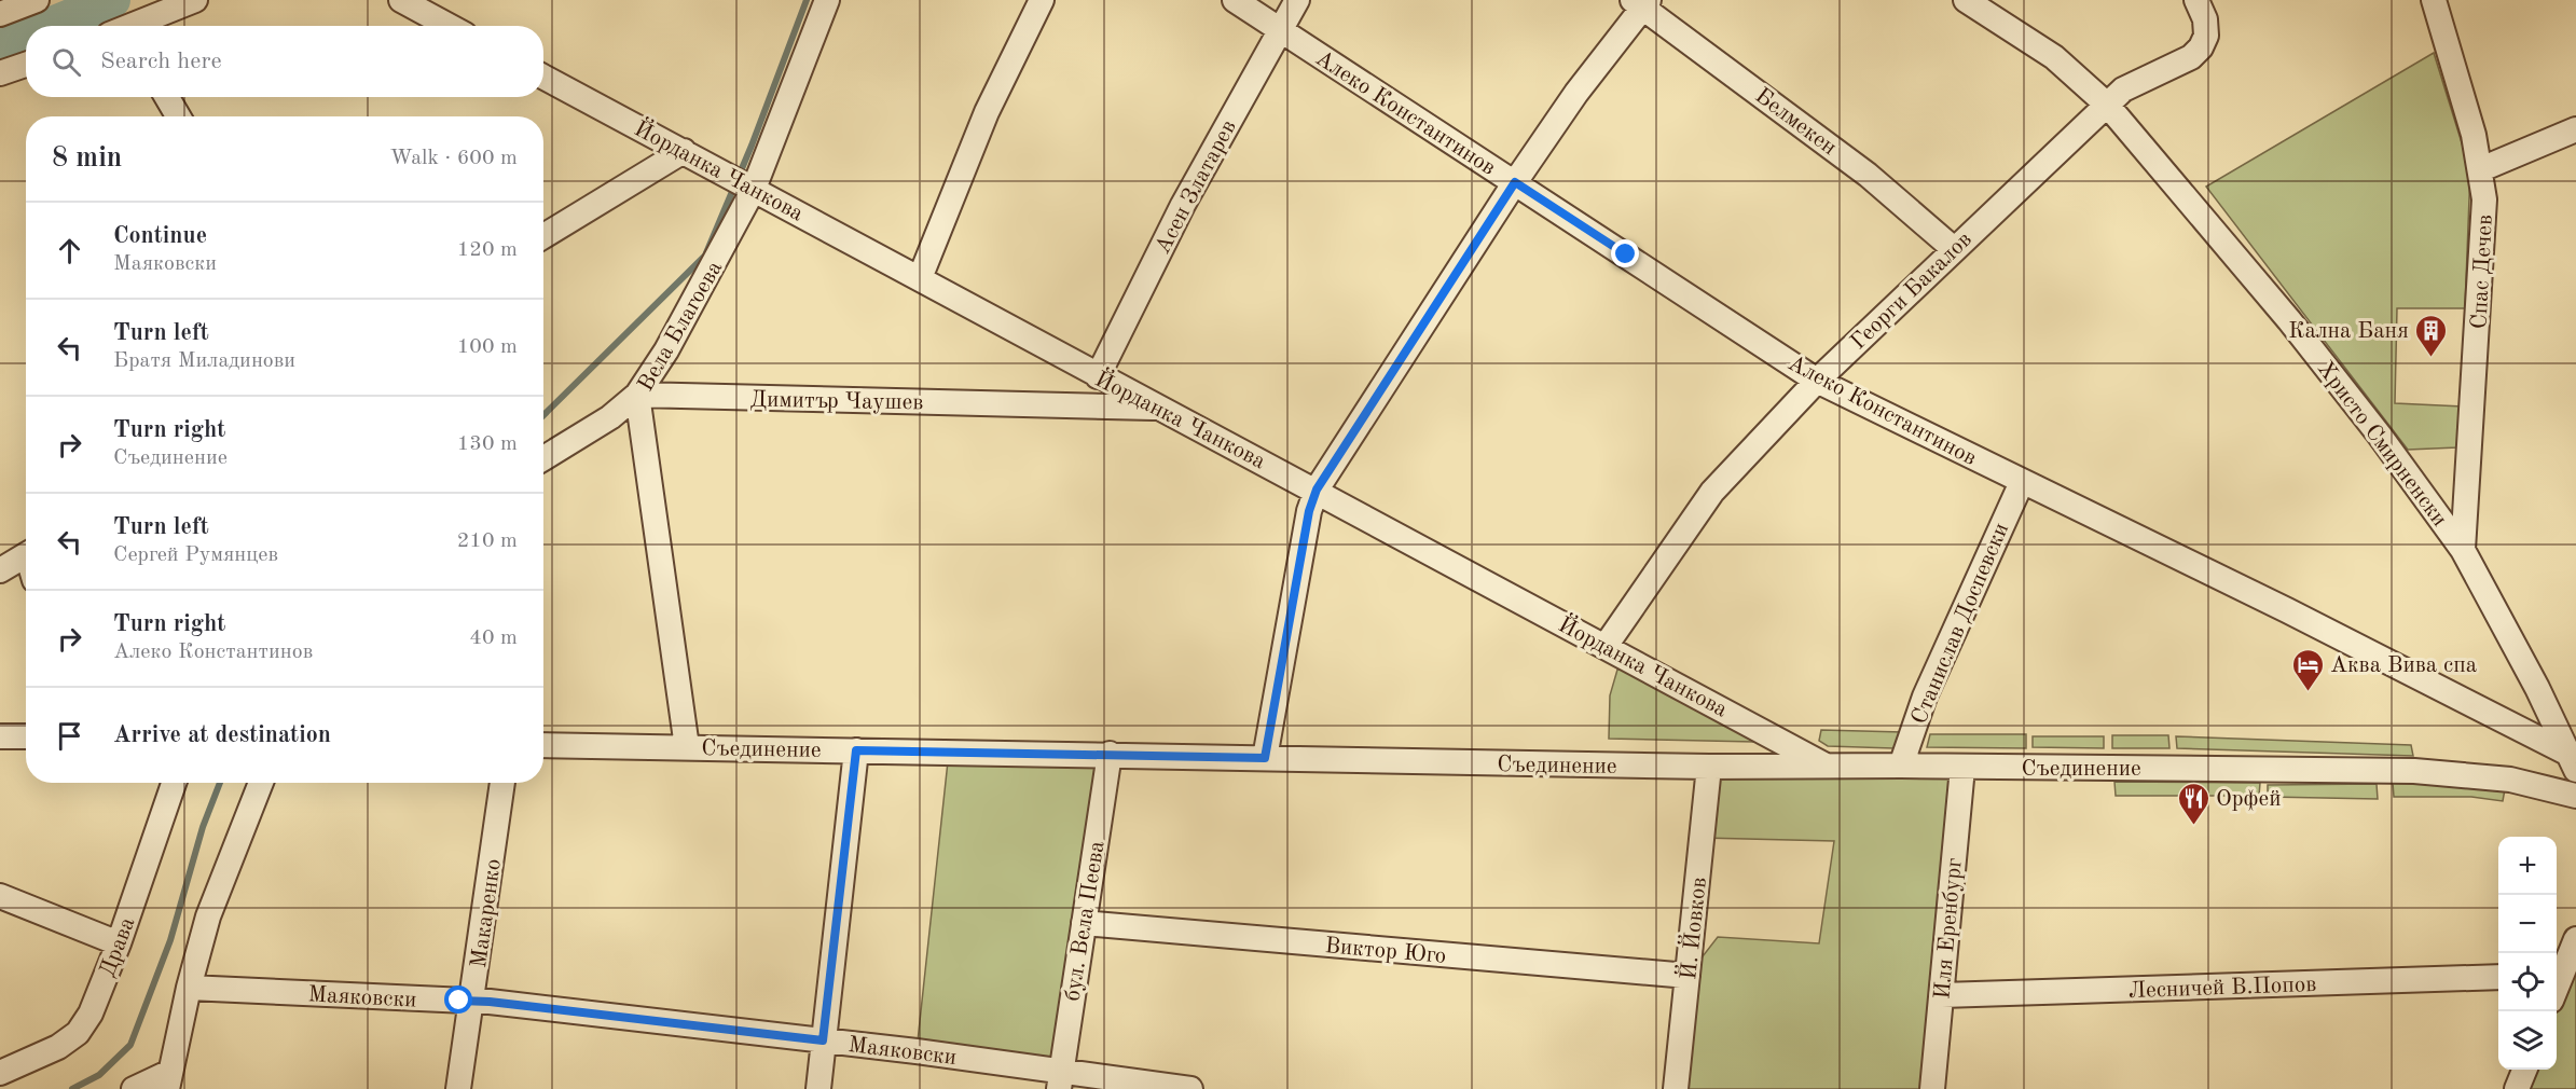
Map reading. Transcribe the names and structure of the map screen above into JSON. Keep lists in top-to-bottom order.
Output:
{
  "streets": {
    "street": [
      "Алеко Константинов",
      "Белмекен",
      "Йорданка Чанкова",
      "Асен Златарев",
      "Спас Дечев",
      "Георги Бакалов",
      "Вела Благоева",
      "Димитър Чаушев",
      "Христо Смирненски",
      "Станислав Доспевски",
      "Съединение",
      "Макаренко",
      "бул. Вела Пеева",
      "Й. Йовков",
      "Иля Еренбург",
      "Драва",
      "Виктор Юго",
      "Лесничей В.Попов",
      "Маяковски"
    ]
  },
  "crossings": [
    ["Алеко Константинов", "Асен Златарев"],
    ["Алеко Константинов", "Георги Бакалов"],
    ["Алеко Константинов", "Христо Смирненски"],
    ["Алеко Константинов", "Станислав Доспевски"],
    ["Белмекен", "Георги Бакалов"],
    ["Йорданка Чанкова", "Асен Златарев"],
    ["Йорданка Чанкова", "Георги Бакалов"],
    ["Йорданка Чанкова", "Вела Благоева"],
    ["Йорданка Чанкова", "Димитър Чаушев"],
    ["Йорданка Чанкова", "Съединение"],
    ["Спас Дечев", "Христо Смирненски"],
    ["Георги Бакалов", "Христо Смирненски"],
    ["Вела Благоева", "Димитър Чаушев"],
    ["Вела Благоева", "Съединение"],
    ["Станислав Доспевски", "Съединение"],
    ["Съединение", "бул. Вела Пеева"],
    ["Съединение", "Й. Йовков"],
    ["Съединение", "Иля Еренбург"],
    ["Макаренко", "Маяковски"],
    ["бул. Вела Пеева", "Виктор Юго"],
    ["бул. Вела Пеева", "Маяковски"],
    ["Й. Йовков", "Виктор Юго"],
    ["Иля Еренбург", "Лесничей В.Попов"]
  ],
  "places": {
    "building": ["Кална Баня"],
    "hotel": ["Аква Вива спа"],
    "restaurant": ["Орфей"]
  },
  "page": {
    "search": "Search here",
    "heading": ["8 min", "Walk · 600 m"],
    "list": [
      ["Continue", "Маяковски", "120 m"],
      ["Turn left", "Братя Миладинови", "100 m"],
      ["Turn right", "Съединение", "130 m"],
      ["Turn left", "Сергей Румянцев", "210 m"],
      ["Turn right", "Алеко Константинов", "40 m"],
      "Arrive at destination"
    ],
    "map_buttons": ["+", "−"]
  }
}
